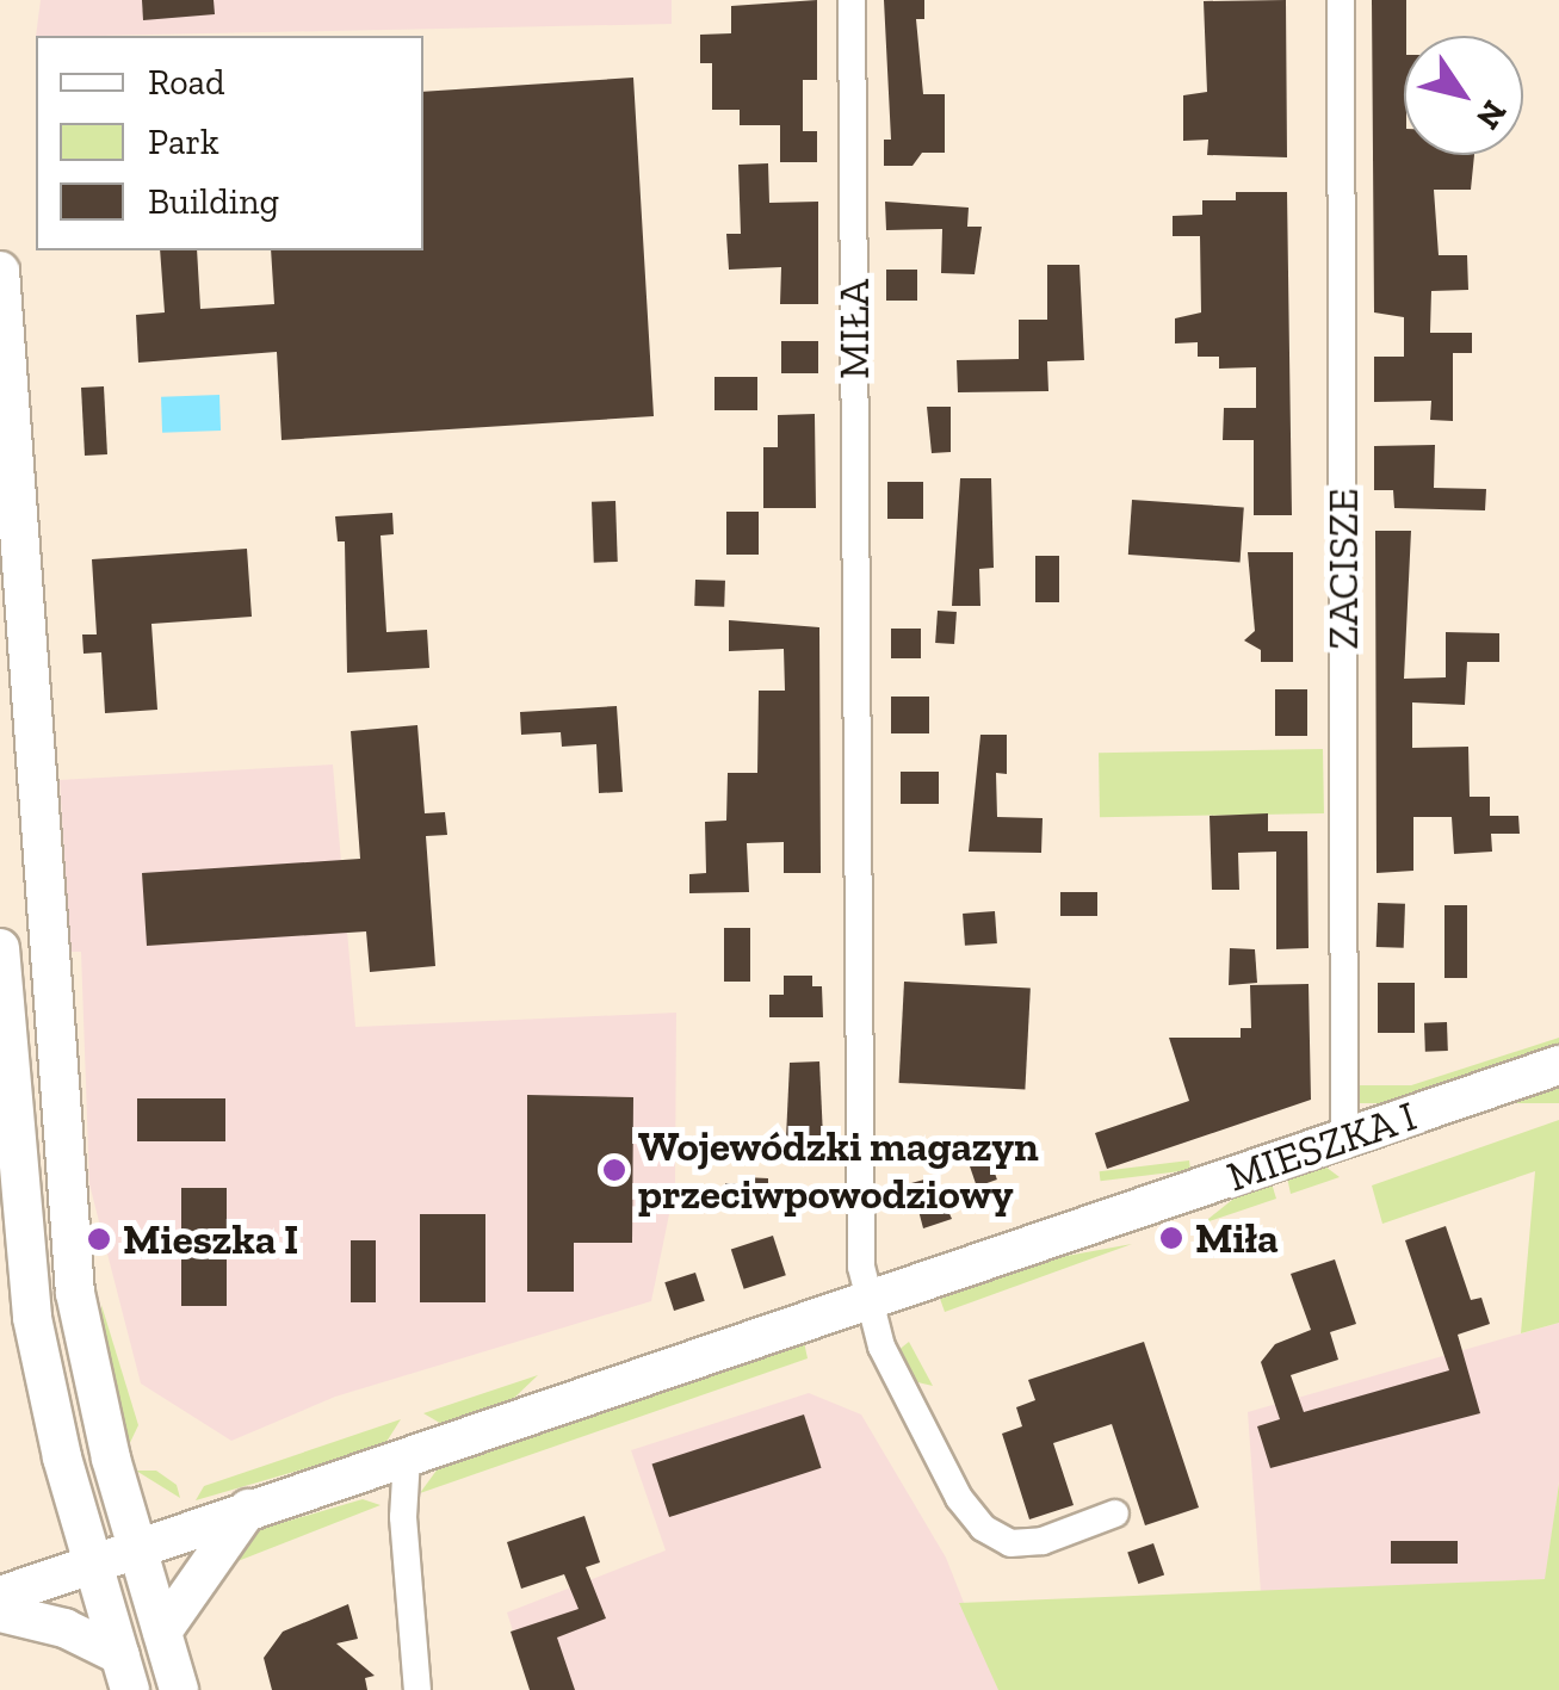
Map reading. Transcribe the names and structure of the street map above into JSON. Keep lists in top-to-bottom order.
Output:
{
  "streets": {
    "street": ["MIŁA", "ZACISZE", "MIESZKA I"]
  },
  "crossings": [
    ["MIŁA", "MIESZKA I"],
    ["ZACISZE", "MIESZKA I"]
  ],
  "places": ["Wojewódzki magazyn przeciwpowodziowy", "Miła", "Mieszka I"],
  "legend": ["Road", "Park", "Building"],
  "north": "bottom right"
}
